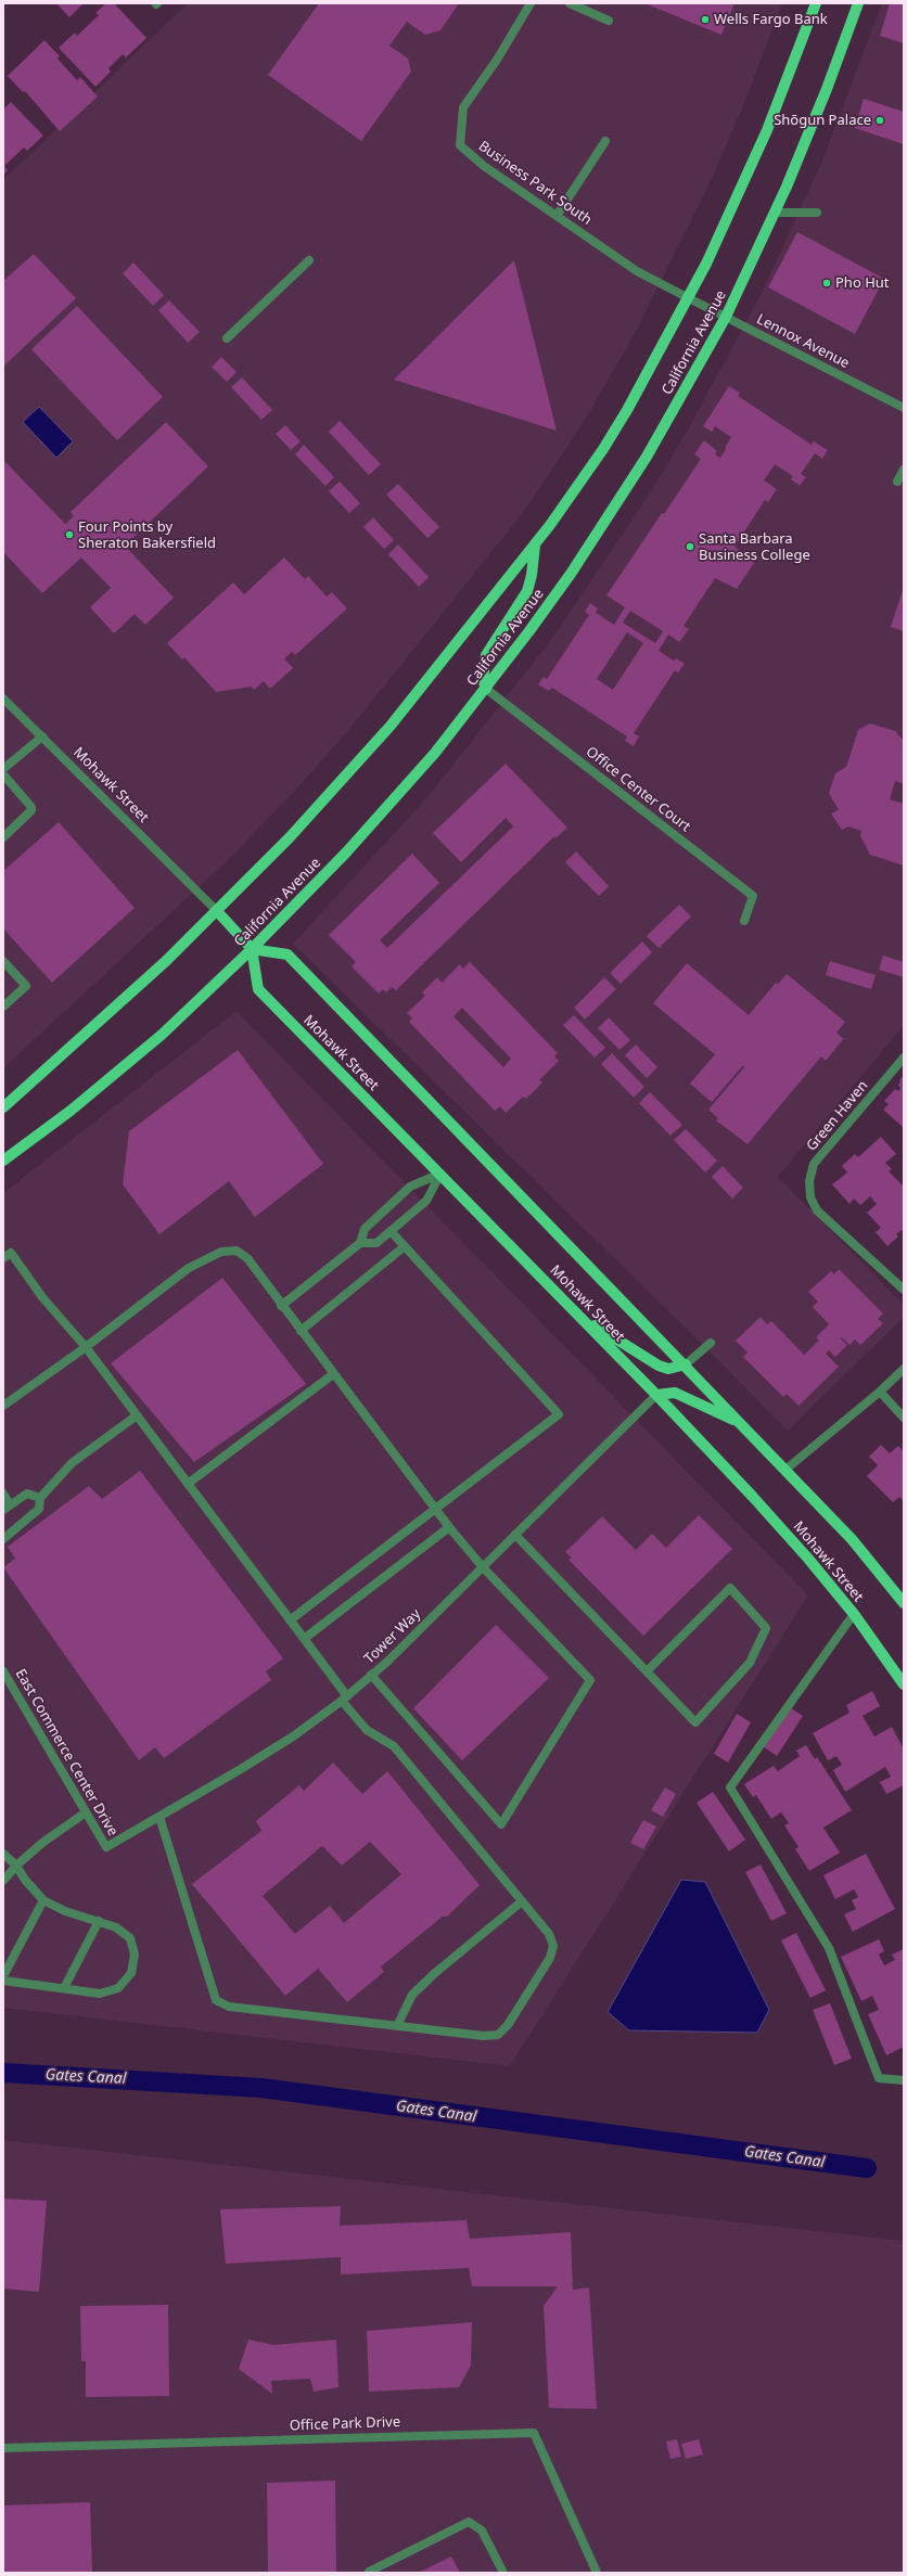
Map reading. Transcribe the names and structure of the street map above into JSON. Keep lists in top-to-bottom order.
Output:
{
  "streets": {
    "main road": ["California Avenue", "Mohawk Street"],
    "street": [
      "Business Park South",
      "Lennox Avenue",
      "Office Center Court",
      "Green Haven",
      "Tower Way",
      "East Commerce Center Drive",
      "Office Park Drive"
    ]
  },
  "crossings": [
    ["Business Park South", "Lennox Avenue"],
    ["Business Park South", "California Avenue"],
    ["Lennox Avenue", "California Avenue"],
    ["California Avenue", "Mohawk Street"],
    ["California Avenue", "Office Center Court"],
    ["Mohawk Street", "Tower Way"],
    ["Tower Way", "East Commerce Center Drive"]
  ],
  "water": ["Gates Canal"],
  "places": [
    "Wells Fargo Bank",
    "Shōgun Palace",
    "Pho Hut",
    "Four Points by Sheraton Bakersfield",
    "Santa Barbara Business College"
  ]
}
